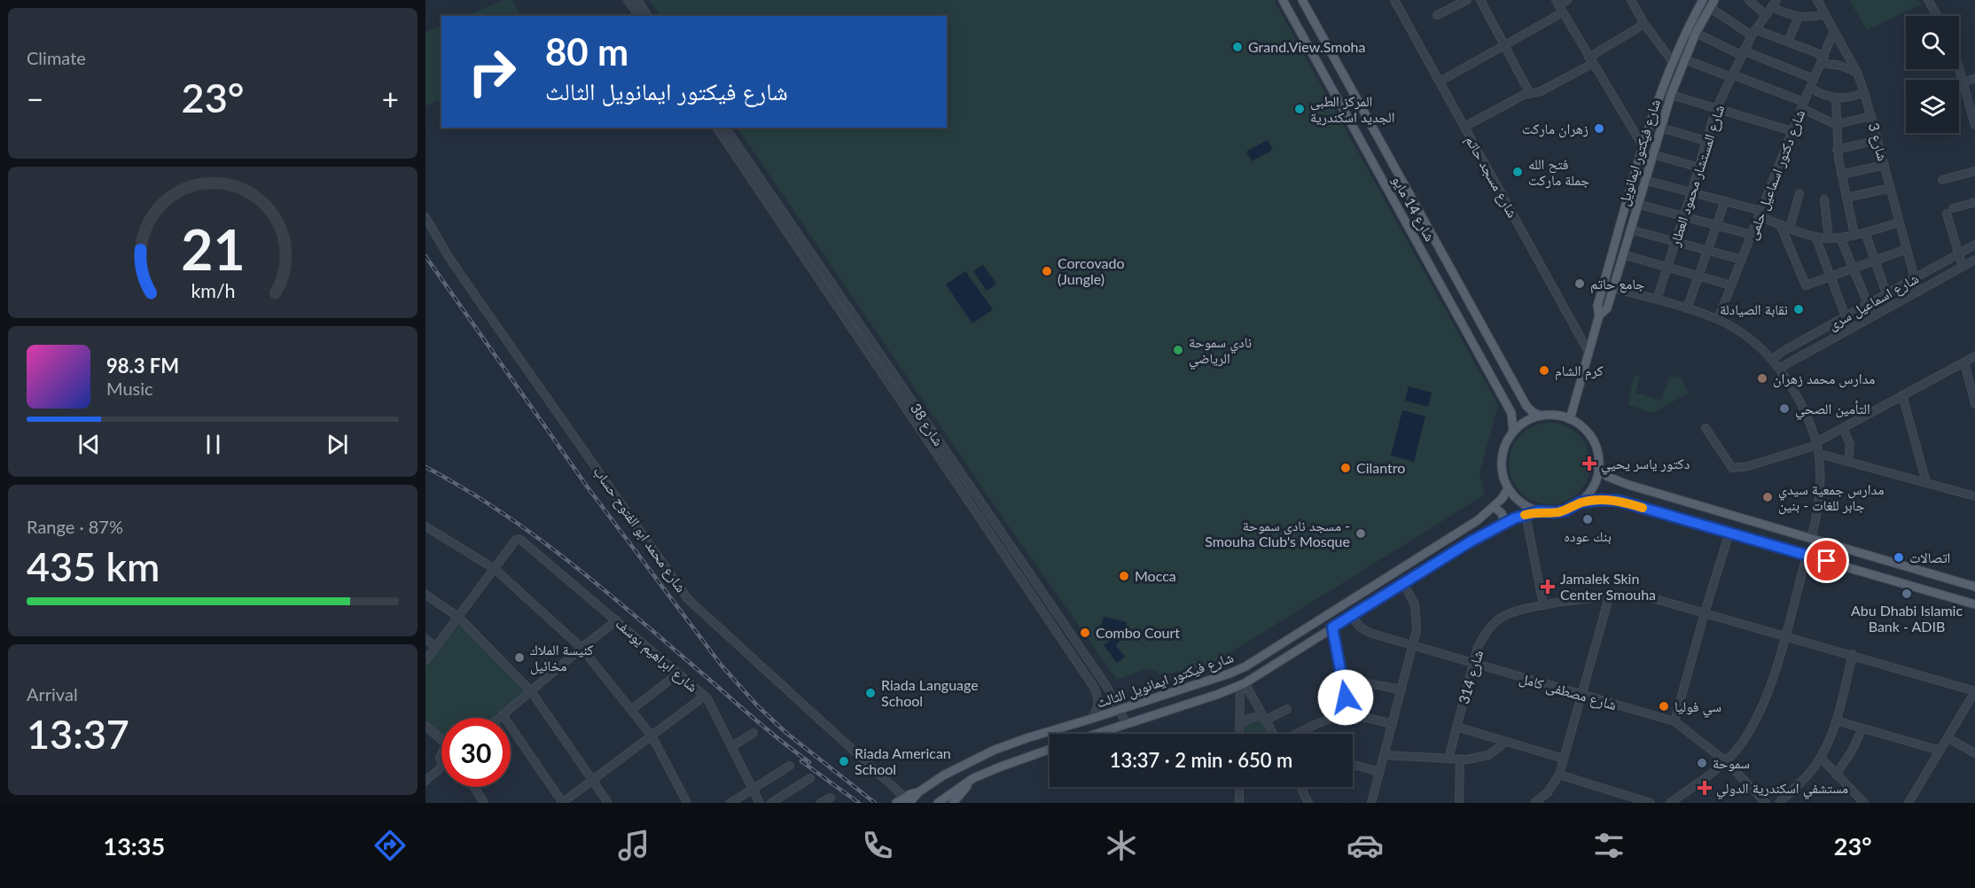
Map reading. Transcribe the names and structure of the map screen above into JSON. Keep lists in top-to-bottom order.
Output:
{
  "streets": {
    "main road": ["شارع فيكتور ايمانويل", "شارع 14 مايو", "شارع فيكتور ايمانويل الثالث"],
    "street": [
      "شارع 3",
      "شارع دكتور اسماعيل حلمى",
      "شارع المستشار محمود العطار",
      "شارع مسجد حاتم",
      "شارع اسماعيل سرى",
      "شارع 38",
      "شارع محمد ابو الفتوح حساب",
      "شارع ابراهيم يوسف",
      "شارع 314",
      "شارع مصطفى كامل"
    ]
  },
  "crossings": [
    ["شارع 3", "شارع دكتور اسماعيل حلمى"],
    ["شارع 3", "شارع اسماعيل سرى"],
    ["شارع فيكتور ايمانويل", "شارع مسجد حاتم"],
    ["شارع فيكتور ايمانويل", "شارع 14 مايو"],
    ["شارع فيكتور ايمانويل", "شارع فيكتور ايمانويل الثالث"],
    ["شارع 14 مايو", "شارع فيكتور ايمانويل الثالث"],
    ["شارع 38", "شارع فيكتور ايمانويل الثالث"],
    ["شارع محمد ابو الفتوح حساب", "شارع فيكتور ايمانويل الثالث"],
    ["شارع 314", "شارع مصطفى كامل"],
    ["شارع فيكتور ايمانويل الثالث", "شارع مصطفى كامل"]
  ],
  "places": {
    "other": [
      "Grand.View.Smoha",
      "المركز الطبى الجديد اسكندرية",
      "زهران ماركت",
      "فتح الله جملة ماركت",
      "Corcovado (Jungle)",
      "جامع حاتم",
      "نقابة الصيادلة",
      "نادي سموحة الرياضي",
      "كرم الشام",
      "مدارس محمد زهران",
      "التأمين الصحي",
      "Cilantro",
      "مدارس جمعية سيدي جابر للغات - بنين",
      "بنك عوده",
      "مسجد نادى سموحة - Smouha Club's Mosque",
      "اتصالات",
      "Mocca",
      "Abu Dhabi Islamic Bank - ADIB",
      "Combo Court",
      "كنيسة الملاك مخائيل",
      "Riada Language School",
      "سي فوليا",
      "Riada American School",
      "سموحة"
    ],
    "health": ["دكتور ياسر يحيي", "Jamalek Skin Center Smouha", "مستشفي اسكندرية الدولي"]
  },
  "page": {
    "tile": [
      "Climate",
      ["Range · 87%", "435 km"],
      ["Arrival", "13:37"]
    ],
    "turn": ["80 m", "شارع فيكتور ايمانويل الثالث"],
    "heat": ["−", "23°", "+"],
    "song": ["98.3 FM", "Music"],
    "limit": "30",
    "trip": "13:37 · 2 min · 650 m",
    "tabs": ["13:35", "23°"],
    "gauge": ["21", "km/h"]
  }
}
